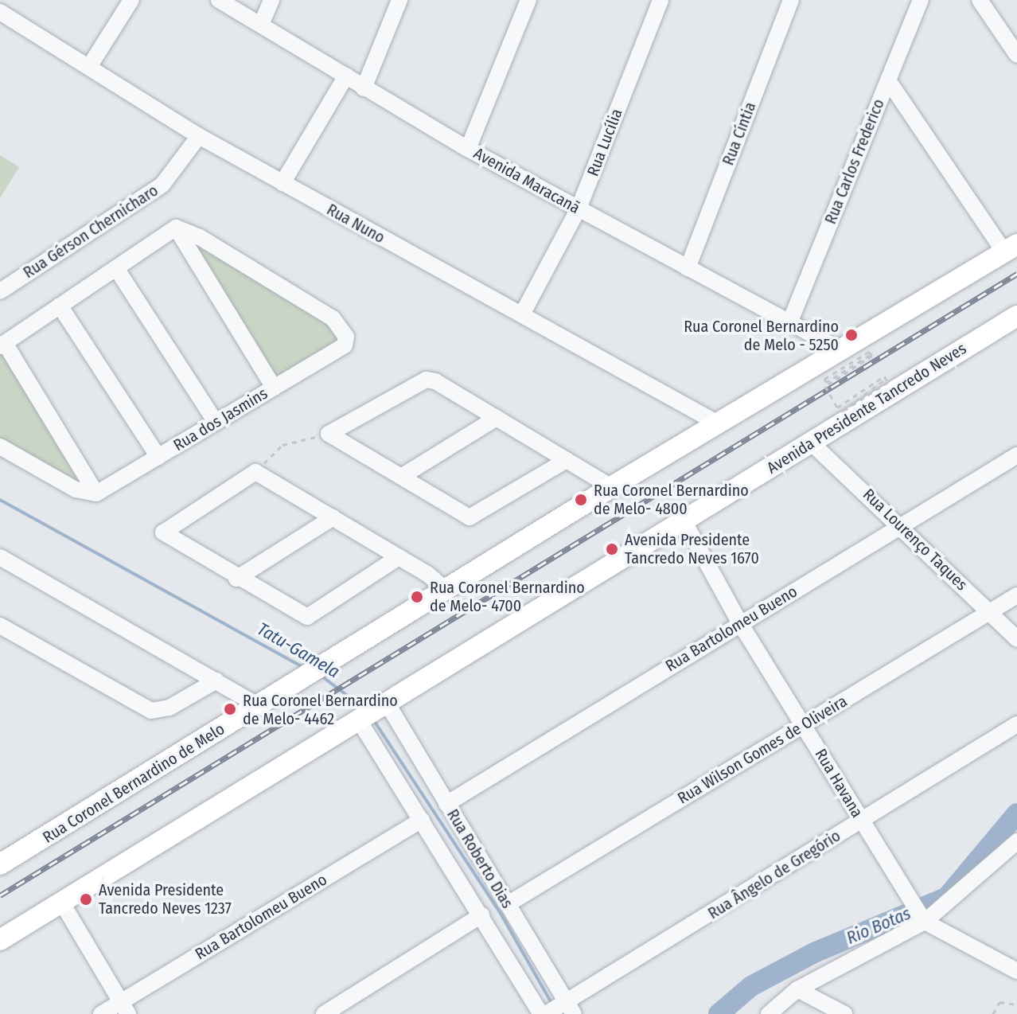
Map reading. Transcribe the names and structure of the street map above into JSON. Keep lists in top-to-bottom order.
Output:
{
  "streets": {
    "main road": ["Avenida Presidente Tancredo Neves", "Rua Coronel Bernardino de Melo"],
    "street": [
      "Rua Cíntia",
      "Rua Lucília",
      "Rua Carlos Frederico",
      "Avenida Maracanã",
      "Rua Nuno",
      "Rua Gérson Chernicharo",
      "Rua dos Jasmins",
      "Rua Lourenço Taques",
      "Rua Bartolomeu Bueno",
      "Rua Wilson Gomes de Oliveira",
      "Rua Havana",
      "Rua Roberto Dias",
      "Rua Ângelo de Gregório"
    ]
  },
  "crossings": [
    ["Rua Cíntia", "Avenida Maracanã"],
    ["Rua Lucília", "Avenida Maracanã"],
    ["Rua Lucília", "Rua Nuno"],
    ["Rua Carlos Frederico", "Avenida Maracanã"],
    ["Avenida Maracanã", "Rua Coronel Bernardino de Melo"],
    ["Rua Nuno", "Rua Gérson Chernicharo"],
    ["Rua Nuno", "Rua Coronel Bernardino de Melo"],
    ["Avenida Presidente Tancredo Neves", "Rua Lourenço Taques"],
    ["Avenida Presidente Tancredo Neves", "Rua Havana"],
    ["Avenida Presidente Tancredo Neves", "Rua Roberto Dias"],
    ["Rua Lourenço Taques", "Rua Bartolomeu Bueno"],
    ["Rua Lourenço Taques", "Rua Wilson Gomes de Oliveira"],
    ["Rua Bartolomeu Bueno", "Rua Havana"],
    ["Rua Bartolomeu Bueno", "Rua Roberto Dias"],
    ["Rua Wilson Gomes de Oliveira", "Rua Havana"],
    ["Rua Wilson Gomes de Oliveira", "Rua Roberto Dias"],
    ["Rua Havana", "Rua Ângelo de Gregório"],
    ["Rua Roberto Dias", "Rua Ângelo de Gregório"]
  ],
  "water": ["Tatu-Gamela", "Rio Botas"],
  "places": [
    "Rua Coronel Bernardino de Melo - 5250",
    "Rua Coronel Bernardino de Melo- 4800",
    "Avenida Presidente Tancredo Neves 1670",
    "Rua Coronel Bernardino de Melo- 4700",
    "Rua Coronel Bernardino de Melo- 4462",
    "Avenida Presidente Tancredo Neves 1237"
  ]
}
